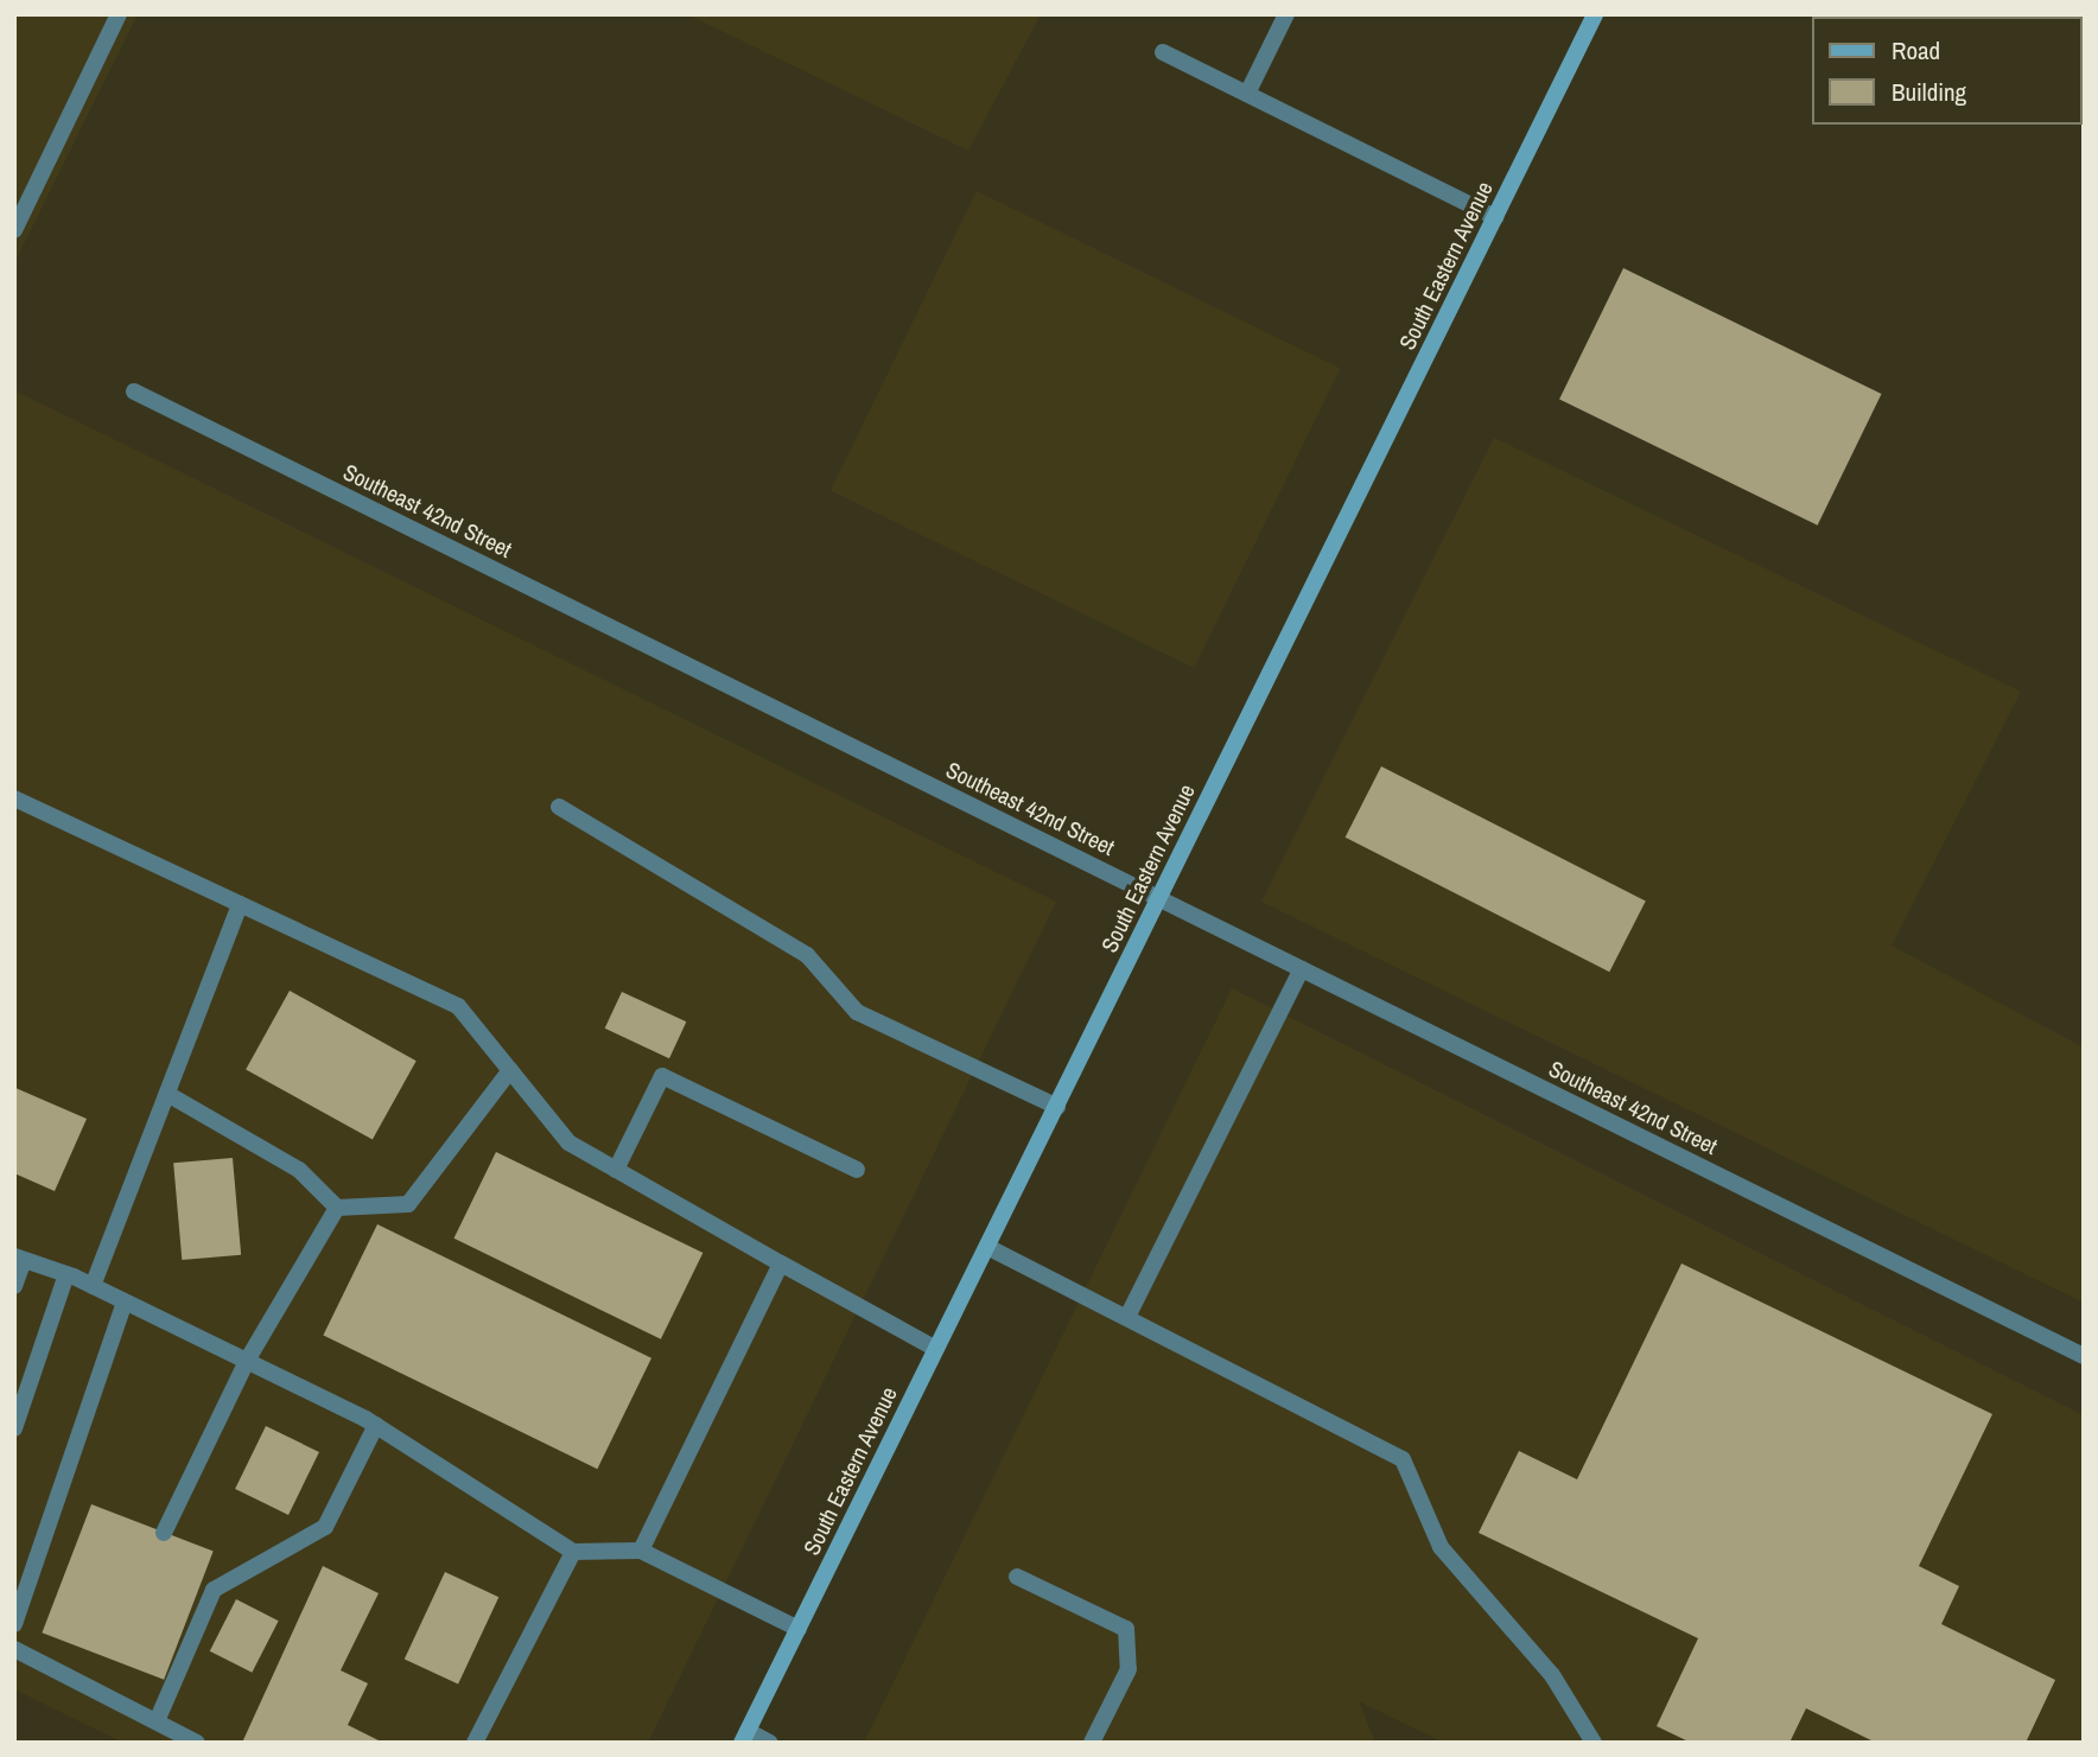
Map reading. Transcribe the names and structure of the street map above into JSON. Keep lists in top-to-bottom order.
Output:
{
  "streets": {
    "main road": ["South Eastern Avenue"],
    "street": ["Southeast 42nd Street"]
  },
  "crossings": [
    ["South Eastern Avenue", "Southeast 42nd Street"]
  ],
  "legend": ["Road", "Building"]
}
